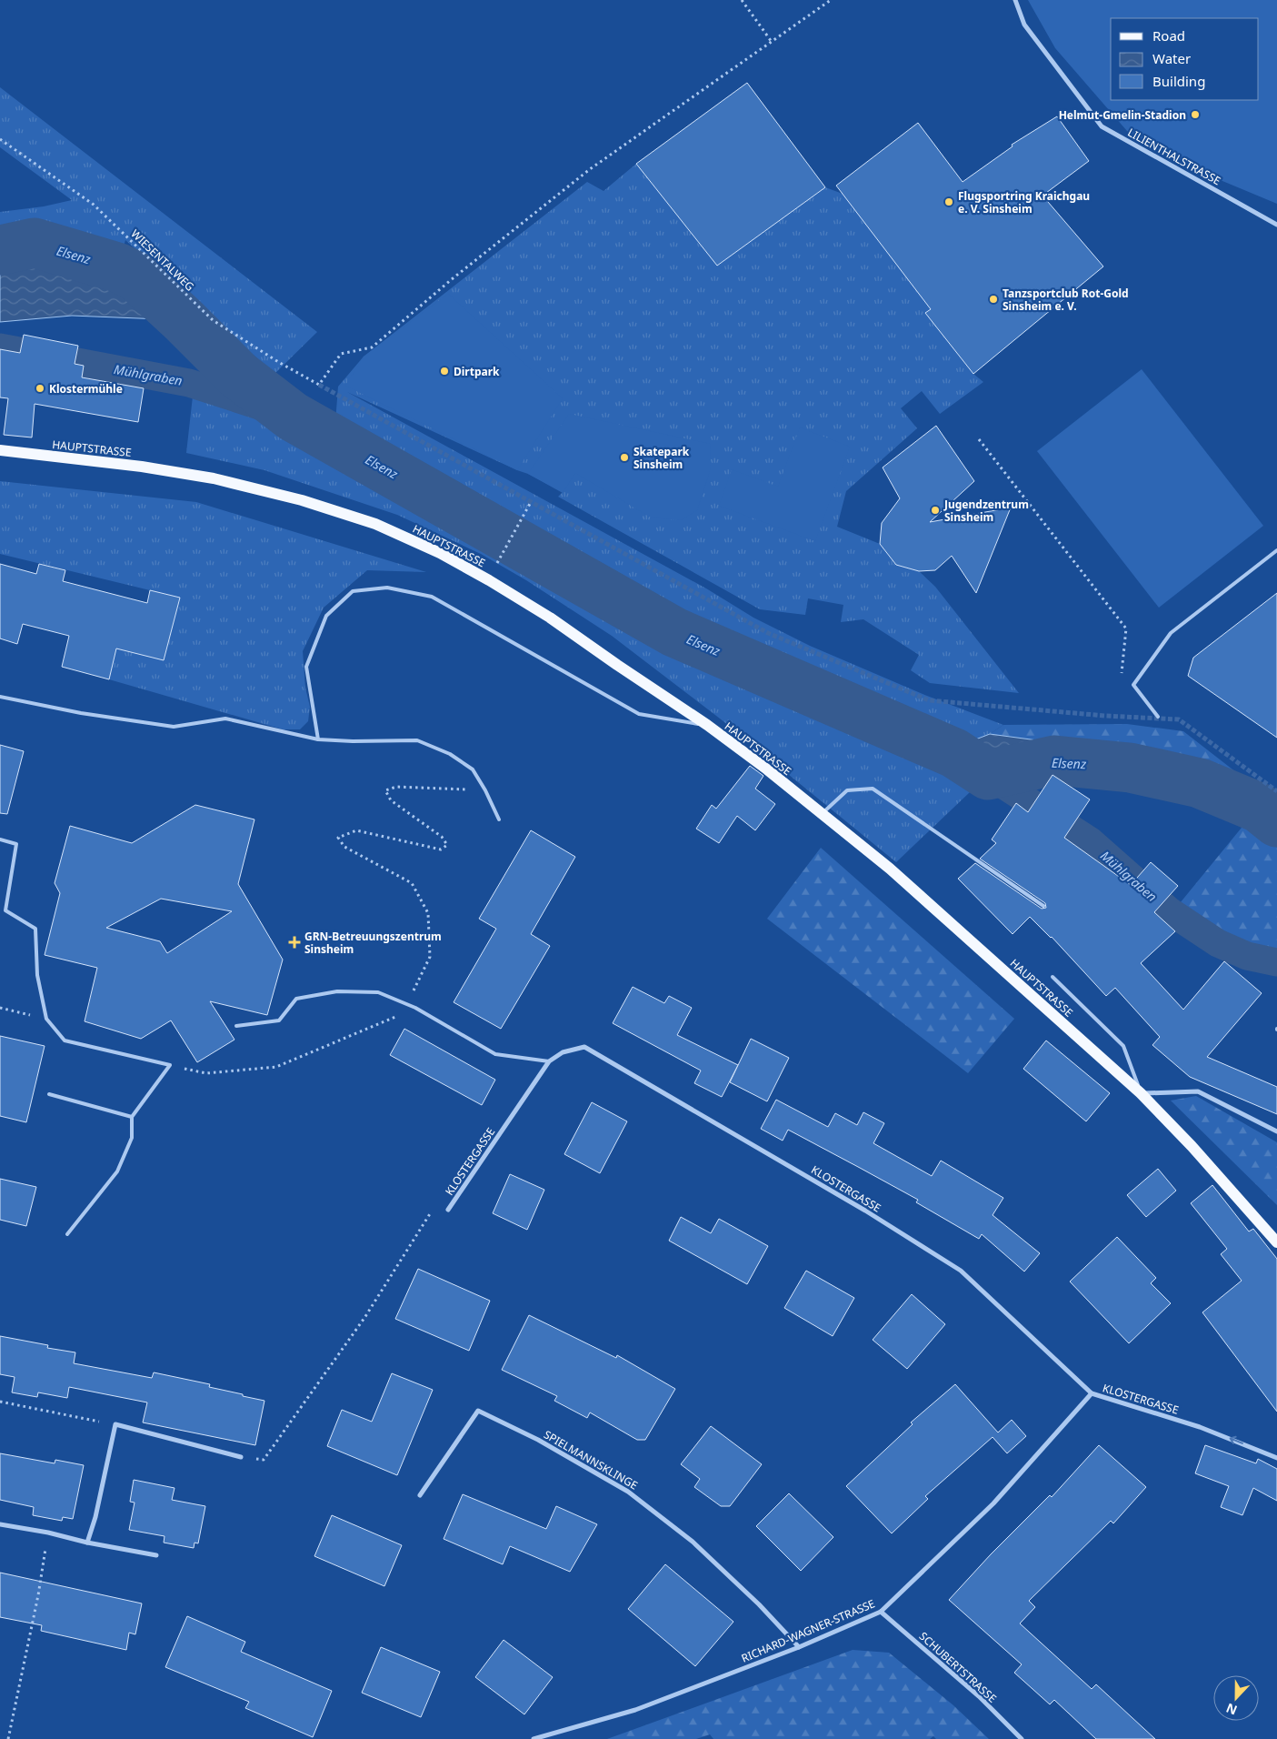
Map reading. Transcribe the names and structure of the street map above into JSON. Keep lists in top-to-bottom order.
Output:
{
  "streets": {
    "main road": ["HAUPTSTRASSE"],
    "street": [
      "LILIENTHALSTRASSE",
      "KLOSTERGASSE",
      "SPIELMANNSKLINGE",
      "RICHARD-WAGNER-STRASSE",
      "SCHUBERTSTRASSE"
    ],
    "path": ["WIESENTALWEG"]
  },
  "crossings": [
    ["KLOSTERGASSE", "RICHARD-WAGNER-STRASSE"],
    ["SPIELMANNSKLINGE", "RICHARD-WAGNER-STRASSE"],
    ["RICHARD-WAGNER-STRASSE", "SCHUBERTSTRASSE"]
  ],
  "water": ["Elsenz", "Mühlgraben"],
  "places": {
    "other": [
      "Helmut-Gmelin-Stadion",
      "Flugsportring Kraichgau e. V. Sinsheim",
      "Tanzsportclub Rot-Gold Sinsheim e. V.",
      "Dirtpark",
      "Klostermühle",
      "Skatepark Sinsheim",
      "Jugendzentrum Sinsheim"
    ],
    "health": ["GRN-Betreuungszentrum Sinsheim"]
  },
  "legend": ["Road", "Water", "Building"],
  "north": "bottom"
}
